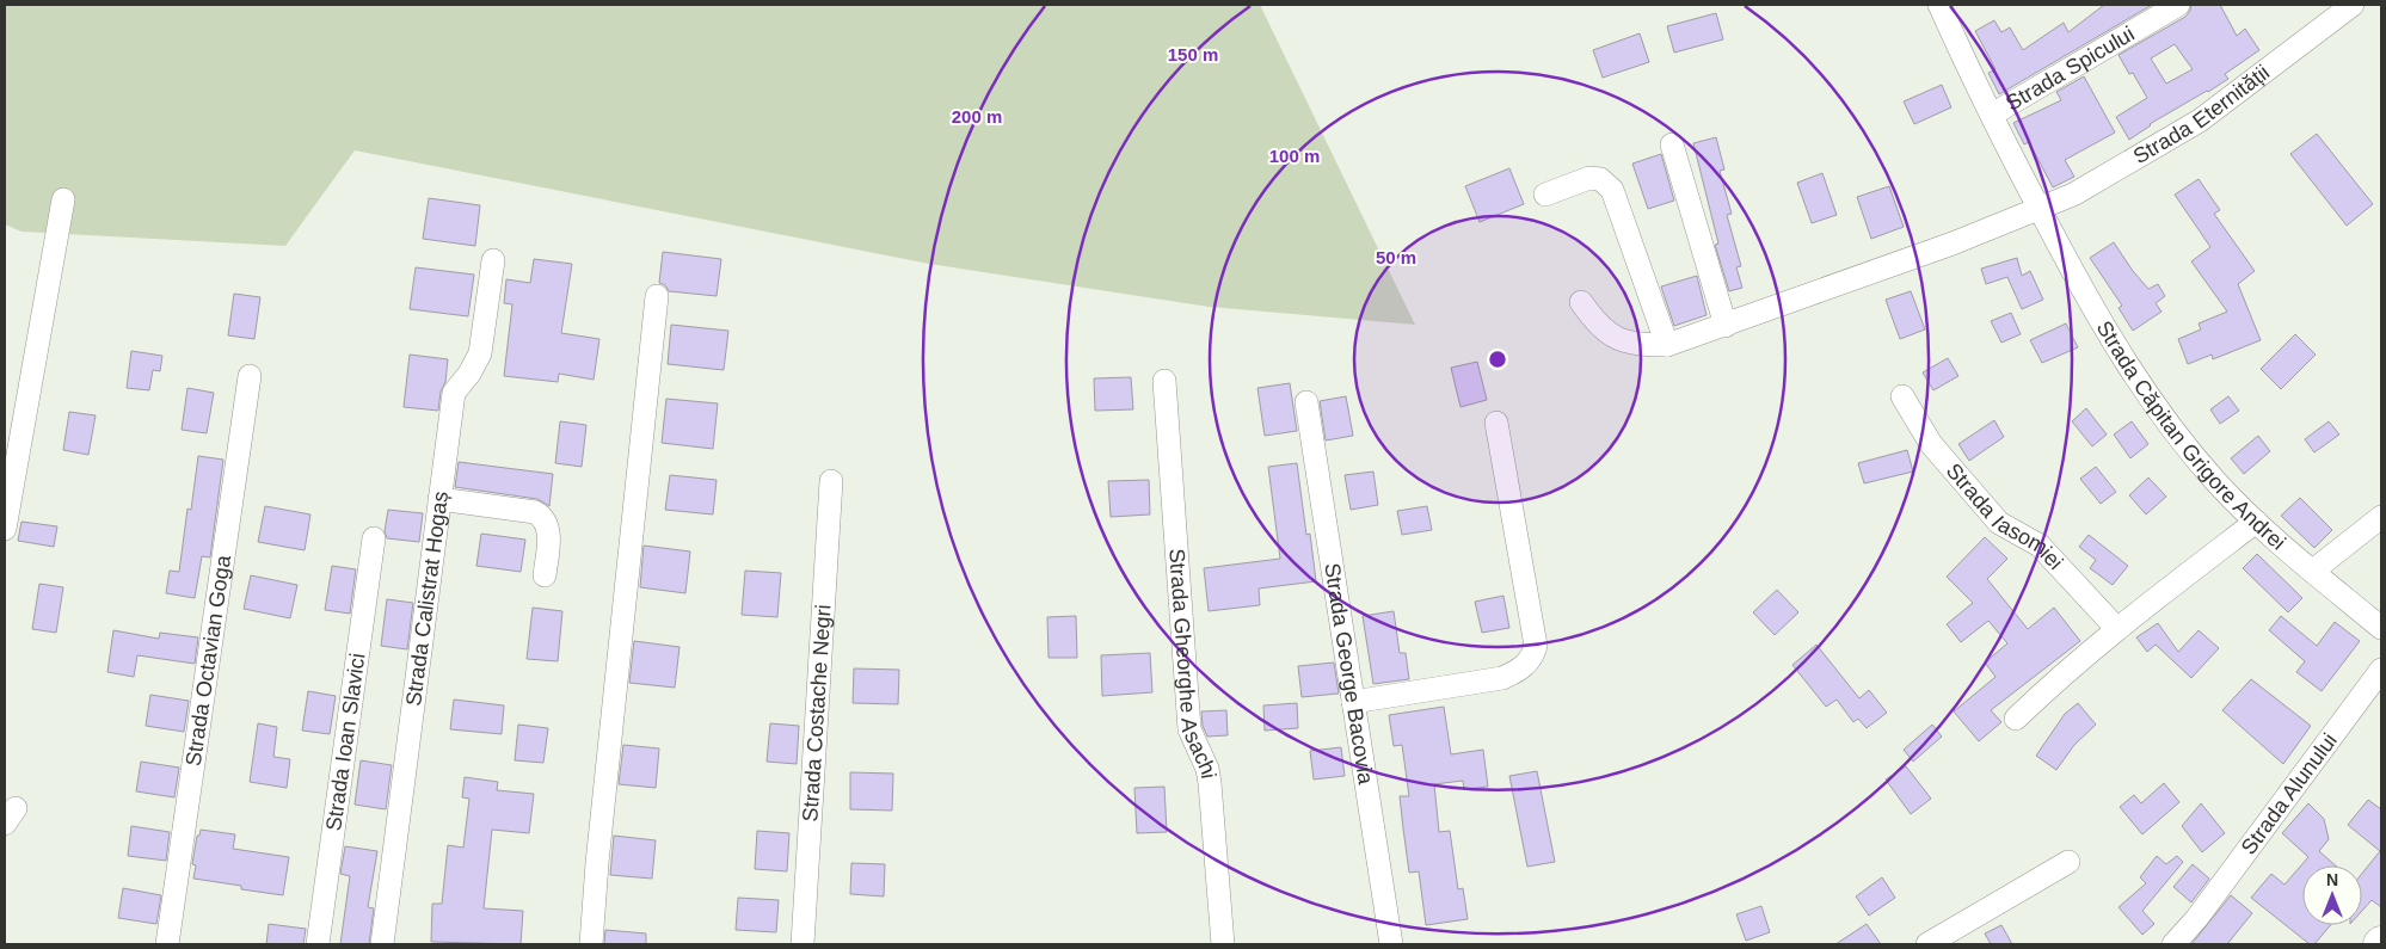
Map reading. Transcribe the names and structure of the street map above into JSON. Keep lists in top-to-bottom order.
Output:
{
  "streets": {
    "street": [
      "Strada Spicului",
      "Strada Eternității",
      "Strada Căpitan Grigore Andrei",
      "Strada Iasomiei",
      "Strada Calistrat Hogaș",
      "Strada Octavian Goga",
      "Strada Gheorghe Asachi",
      "Strada George Bacovia",
      "Strada Costache Negri",
      "Strada Ioan Slavici",
      "Strada Alunului"
    ]
  },
  "crossings": [
    ["Strada Spicului", "Strada Căpitan Grigore Andrei"],
    ["Strada Eternității", "Strada Căpitan Grigore Andrei"]
  ],
  "north": "top",
  "rings": [
    "150 m",
    "200 m",
    "100 m",
    "50 m"
  ]
}
